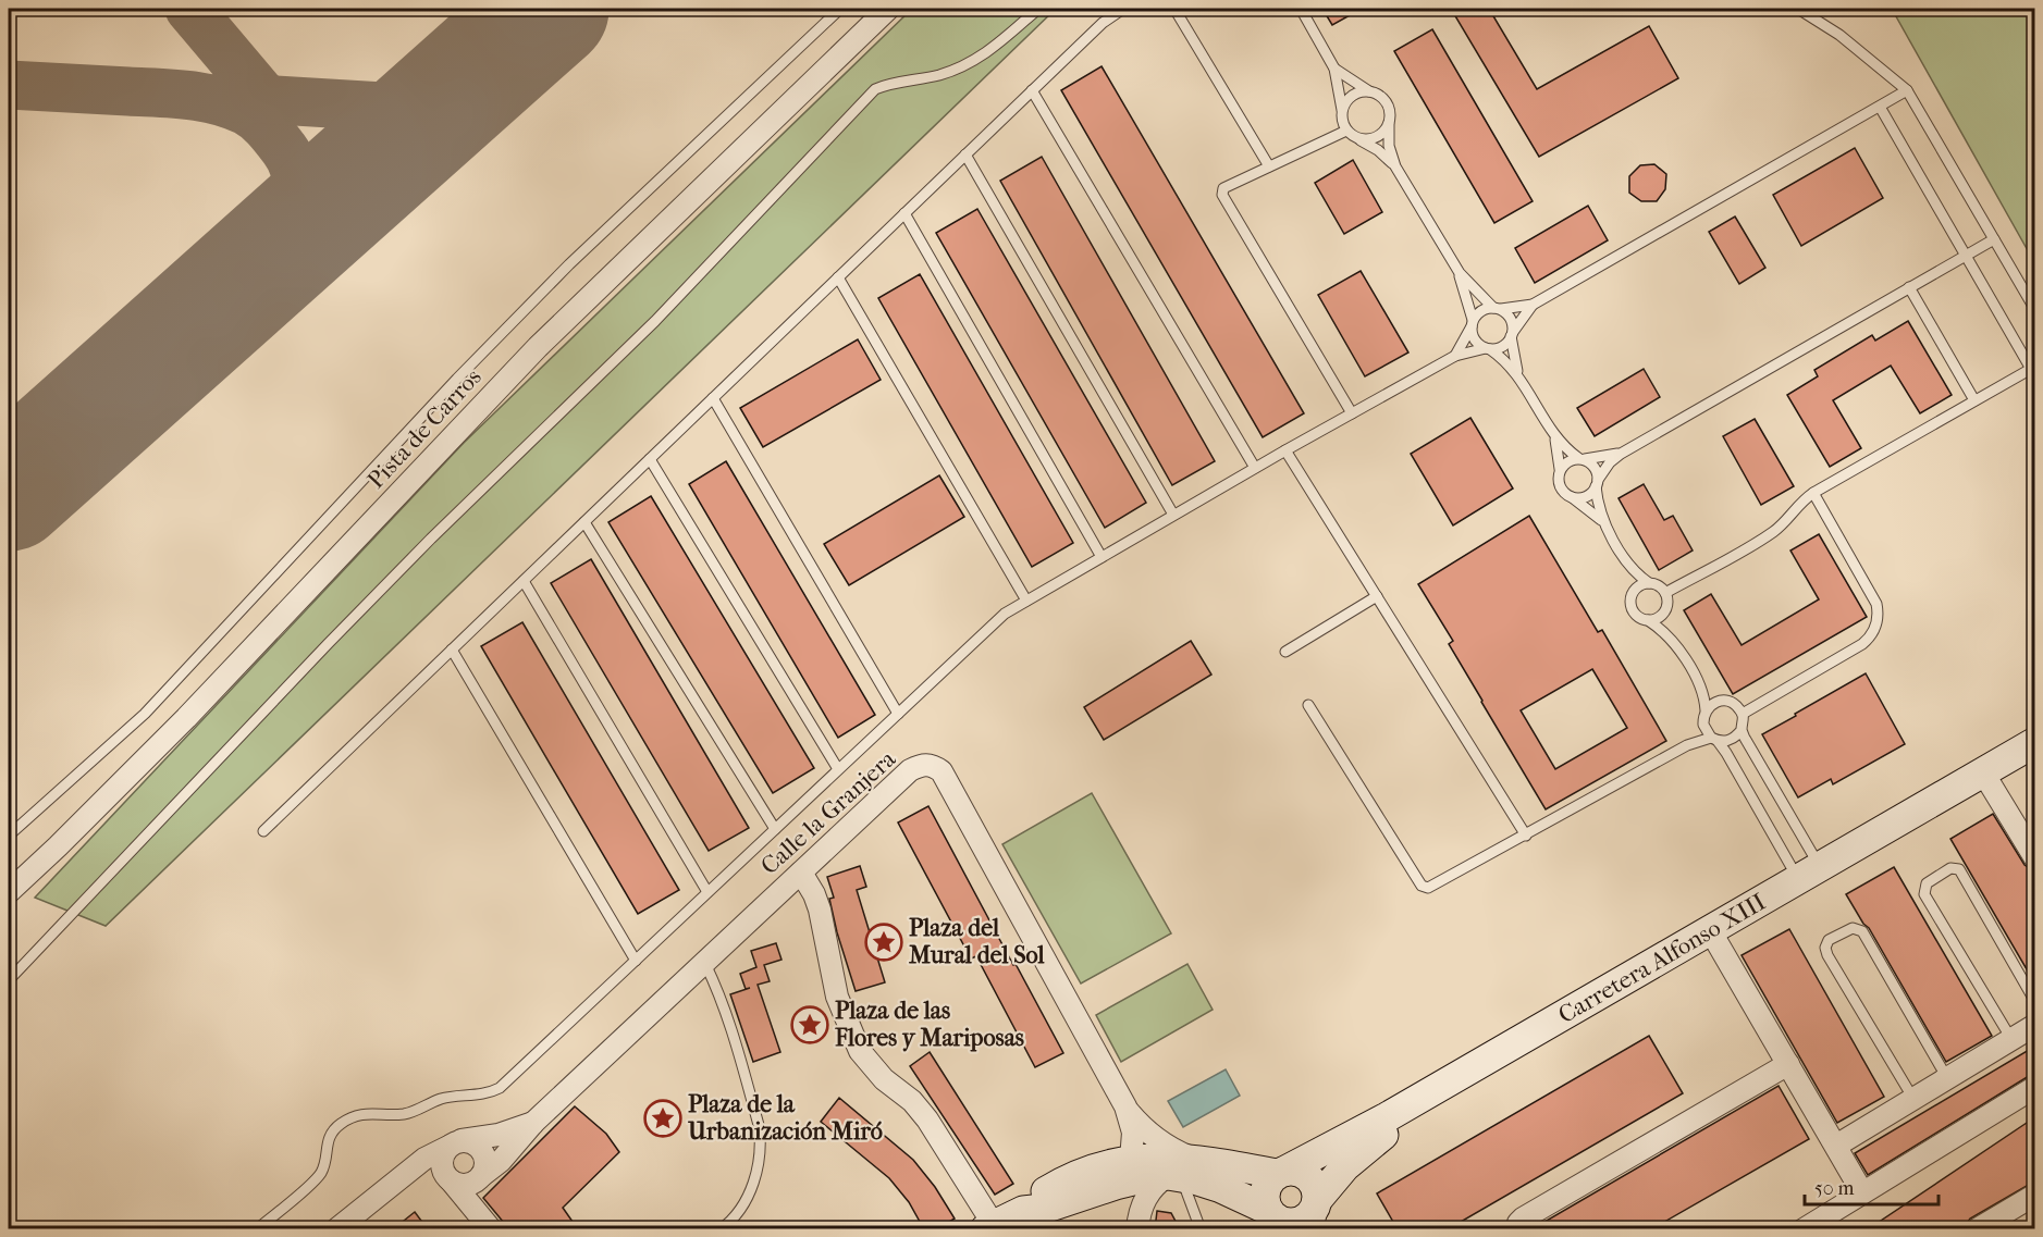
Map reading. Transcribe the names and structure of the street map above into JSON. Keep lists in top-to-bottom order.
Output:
{
  "streets": {
    "street": ["Pista de Carros", "Calle la Granjera", "Carretera Alfonso XIII"]
  },
  "places": {
    "place": ["Plaza del Mural del Sol", "Plaza de las Flores y Mariposas", "Plaza de la Urbanización Miró"]
  },
  "scale_bar": "50 m"
}
